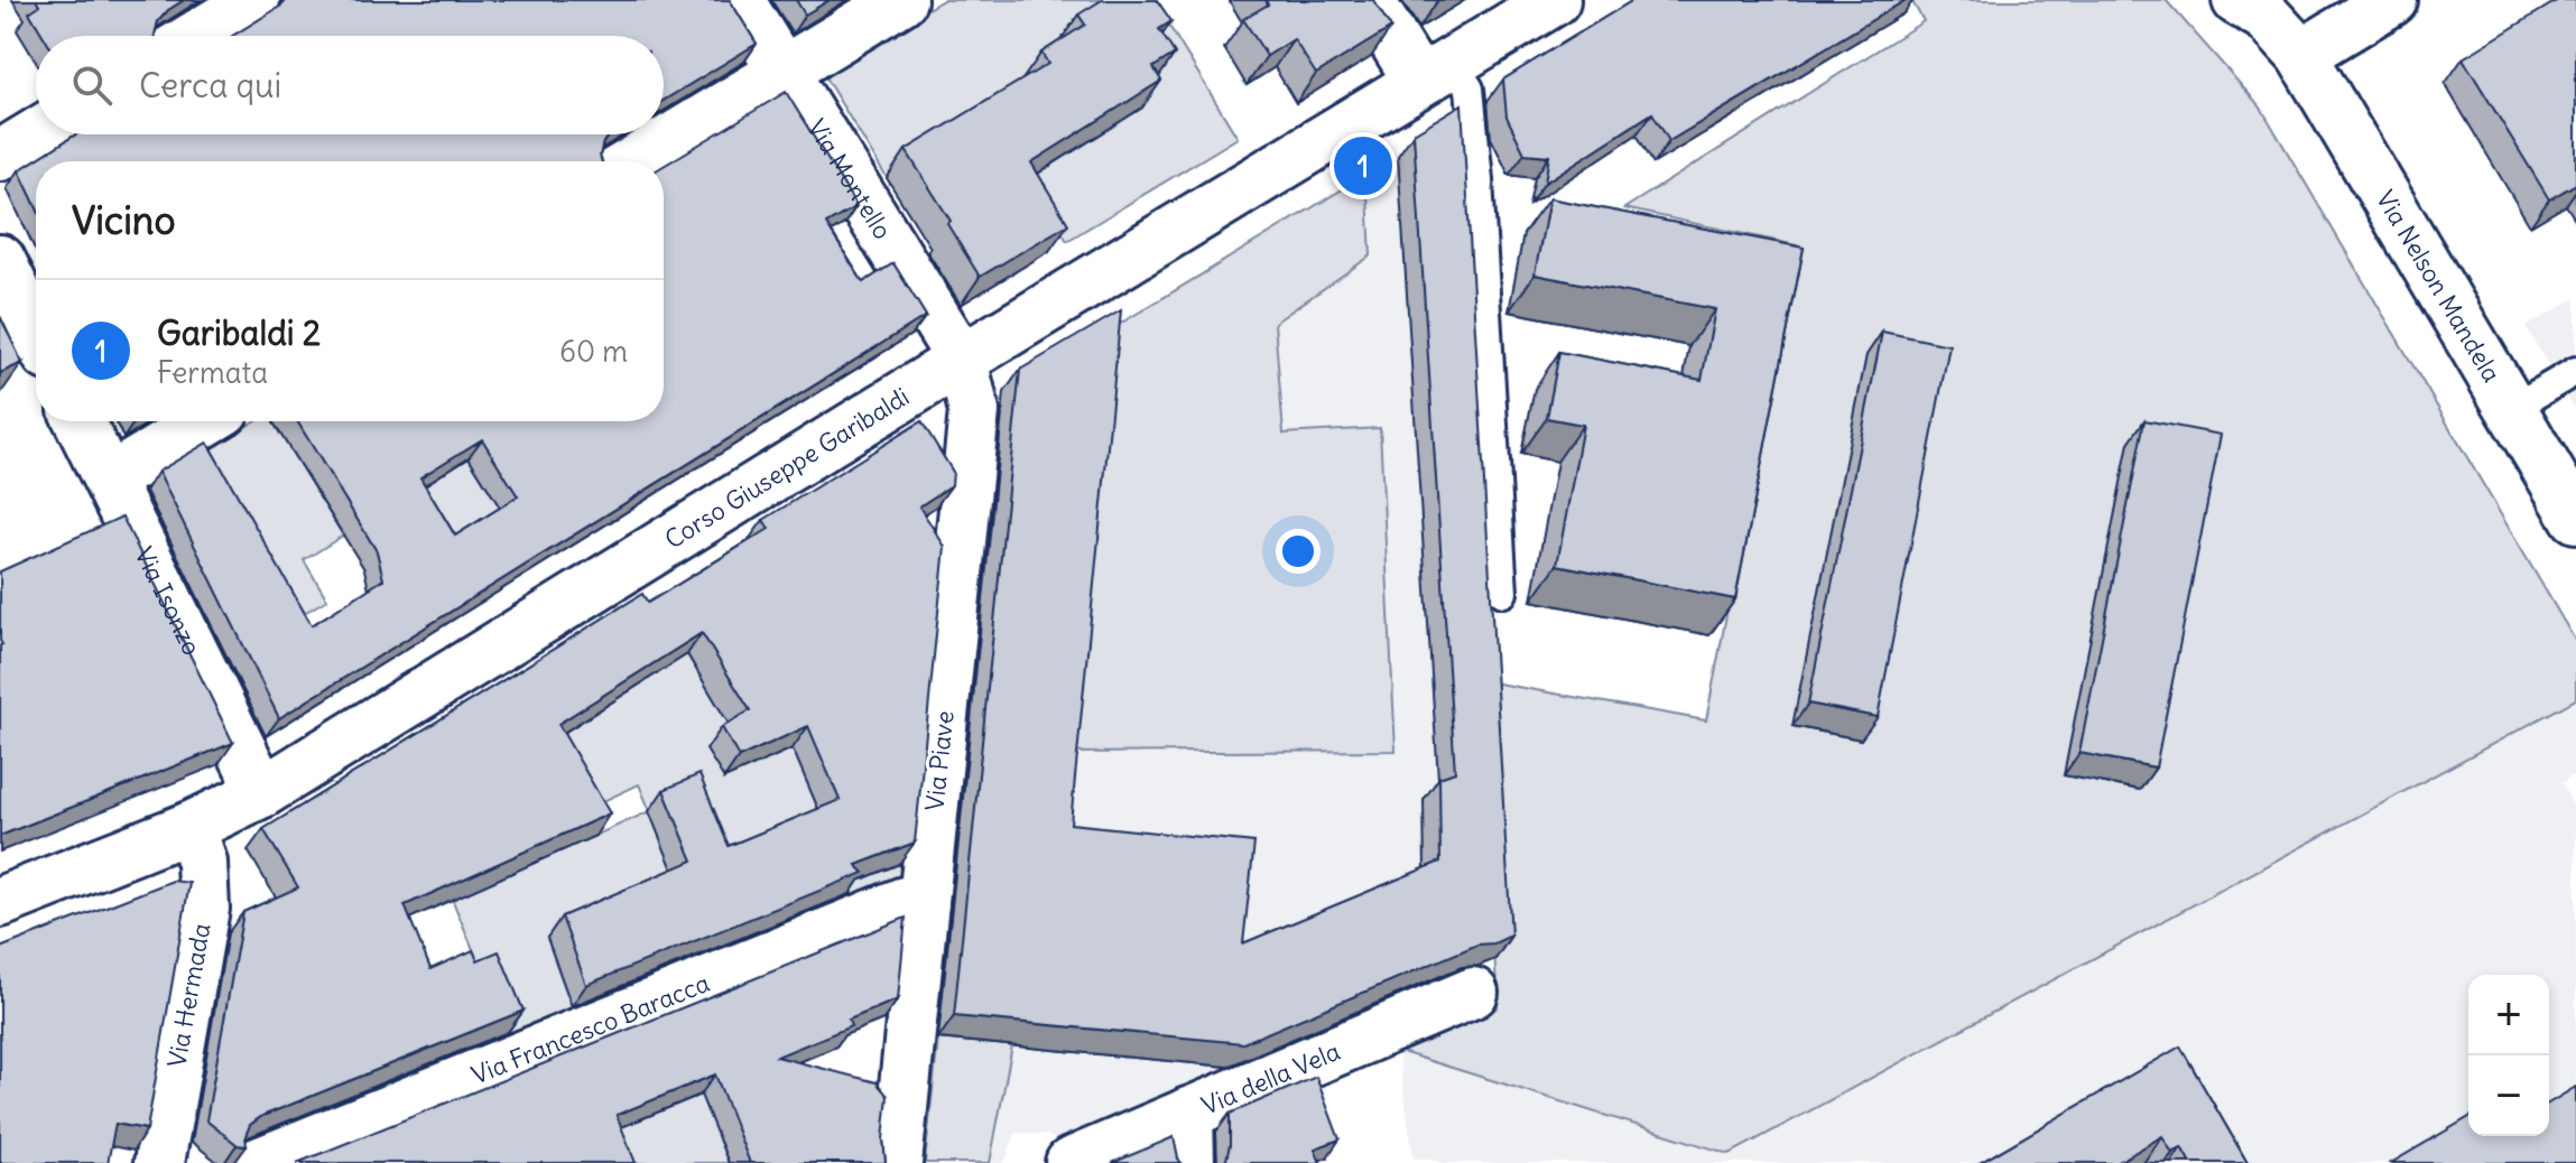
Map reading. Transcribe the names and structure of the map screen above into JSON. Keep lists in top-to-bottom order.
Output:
{
  "streets": {
    "street": [
      "Via Montello",
      "Via Nelson Mandela",
      "Corso Giuseppe Garibaldi",
      "Via Isonzo",
      "Via Piave",
      "Via Hermada",
      "Via Francesco Baracca",
      "Via della Vela"
    ]
  },
  "crossings": [
    ["Via Montello", "Corso Giuseppe Garibaldi"],
    ["Via Montello", "Via Piave"],
    ["Corso Giuseppe Garibaldi", "Via Isonzo"],
    ["Corso Giuseppe Garibaldi", "Via Piave"],
    ["Corso Giuseppe Garibaldi", "Via Hermada"],
    ["Via Piave", "Via Francesco Baracca"]
  ],
  "page": {
    "search": "Cerca qui",
    "pins": "1",
    "heading": "Vicino",
    "list": [
      {
        "mark": "1",
        "name": "Garibaldi 2",
        "note": "Fermata",
        "value": "60 m"
      }
    ],
    "map_buttons": ["+", "−"]
  }
}
